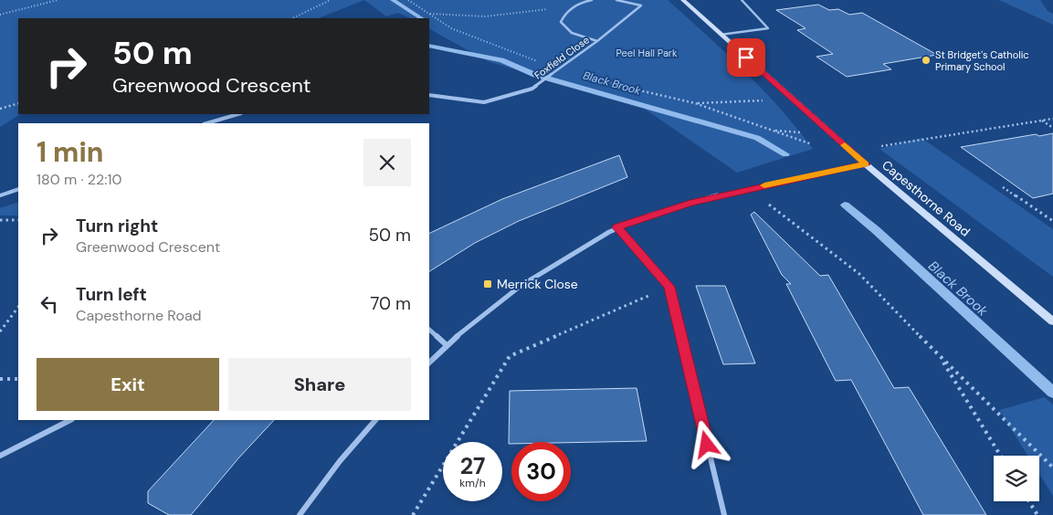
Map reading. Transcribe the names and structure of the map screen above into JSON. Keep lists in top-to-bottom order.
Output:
{
  "streets": {
    "street": ["Foxfield Close", "Capesthorne Road"]
  },
  "water": ["Black Brook"],
  "parks": ["Peel Hall Park"],
  "places": {
    "other": ["St Bridget's Catholic Primary School"],
    "transit": ["Merrick Close"]
  },
  "page": {
    "turn": ["50 m", "Greenwood Crescent"],
    "heading": ["1 min", "180 m · 22:10"],
    "list": [
      {
        "name": "Turn right",
        "note": "Greenwood Crescent",
        "value": "50 m"
      },
      {
        "name": "Turn left",
        "note": "Capesthorne Road",
        "value": "70 m"
      }
    ],
    "buttons": ["Exit", "Share"],
    "speed": "27 km/h",
    "limit": "30"
  }
}
